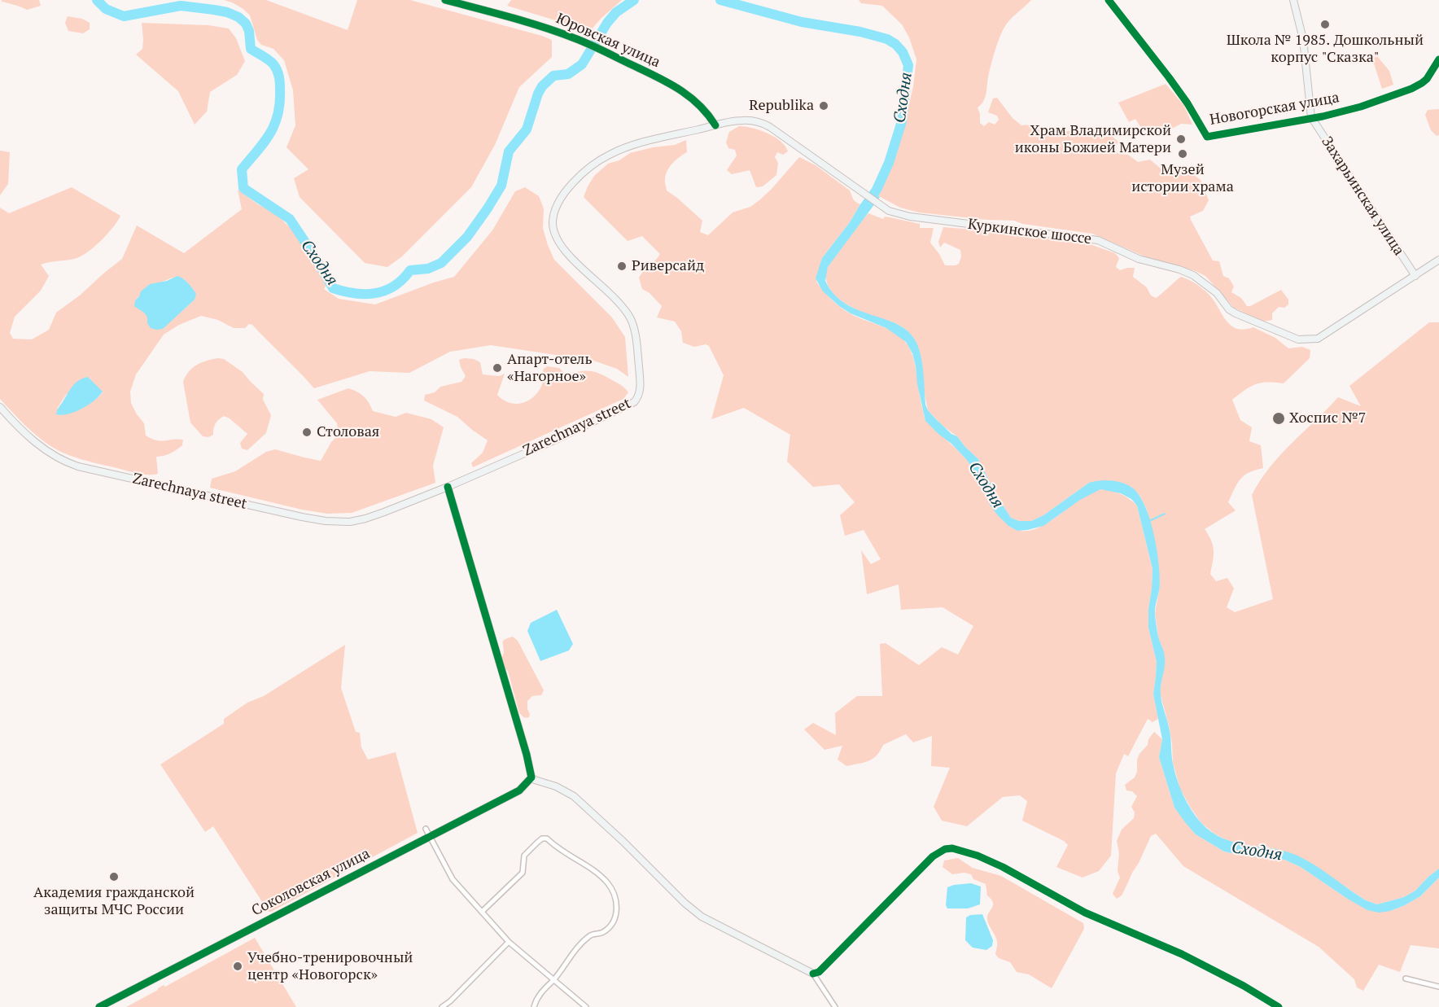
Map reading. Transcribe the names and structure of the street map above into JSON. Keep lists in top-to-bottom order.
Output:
{
  "streets": {
    "main road": [
      "Юровская улица",
      "Захарьинская улица",
      "Куркинское шоссе",
      "Zarechnaya street",
      "Соколовская улица"
    ],
    "street": ["Новогорская улица"]
  },
  "crossings": [
    ["Юровская улица", "Zarechnaya street"],
    ["Новогорская улица", "Захарьинская улица"],
    ["Захарьинская улица", "Куркинское шоссе"],
    ["Куркинское шоссе", "Zarechnaya street"]
  ],
  "water": ["Сходня"],
  "places": [
    "Школа № 1985. Дошкольный корпус \"Сказка\"",
    "Republika",
    "Храм Владимирской иконы Божией Матери",
    "Музей истории храма",
    "Риверсайд",
    "Апарт-отель «Нагорное»",
    "Хоспис №7",
    "Столовая",
    "Академия гражданской защиты МЧС России",
    "Учебно-тренировочный центр «Новогорск»"
  ]
}
